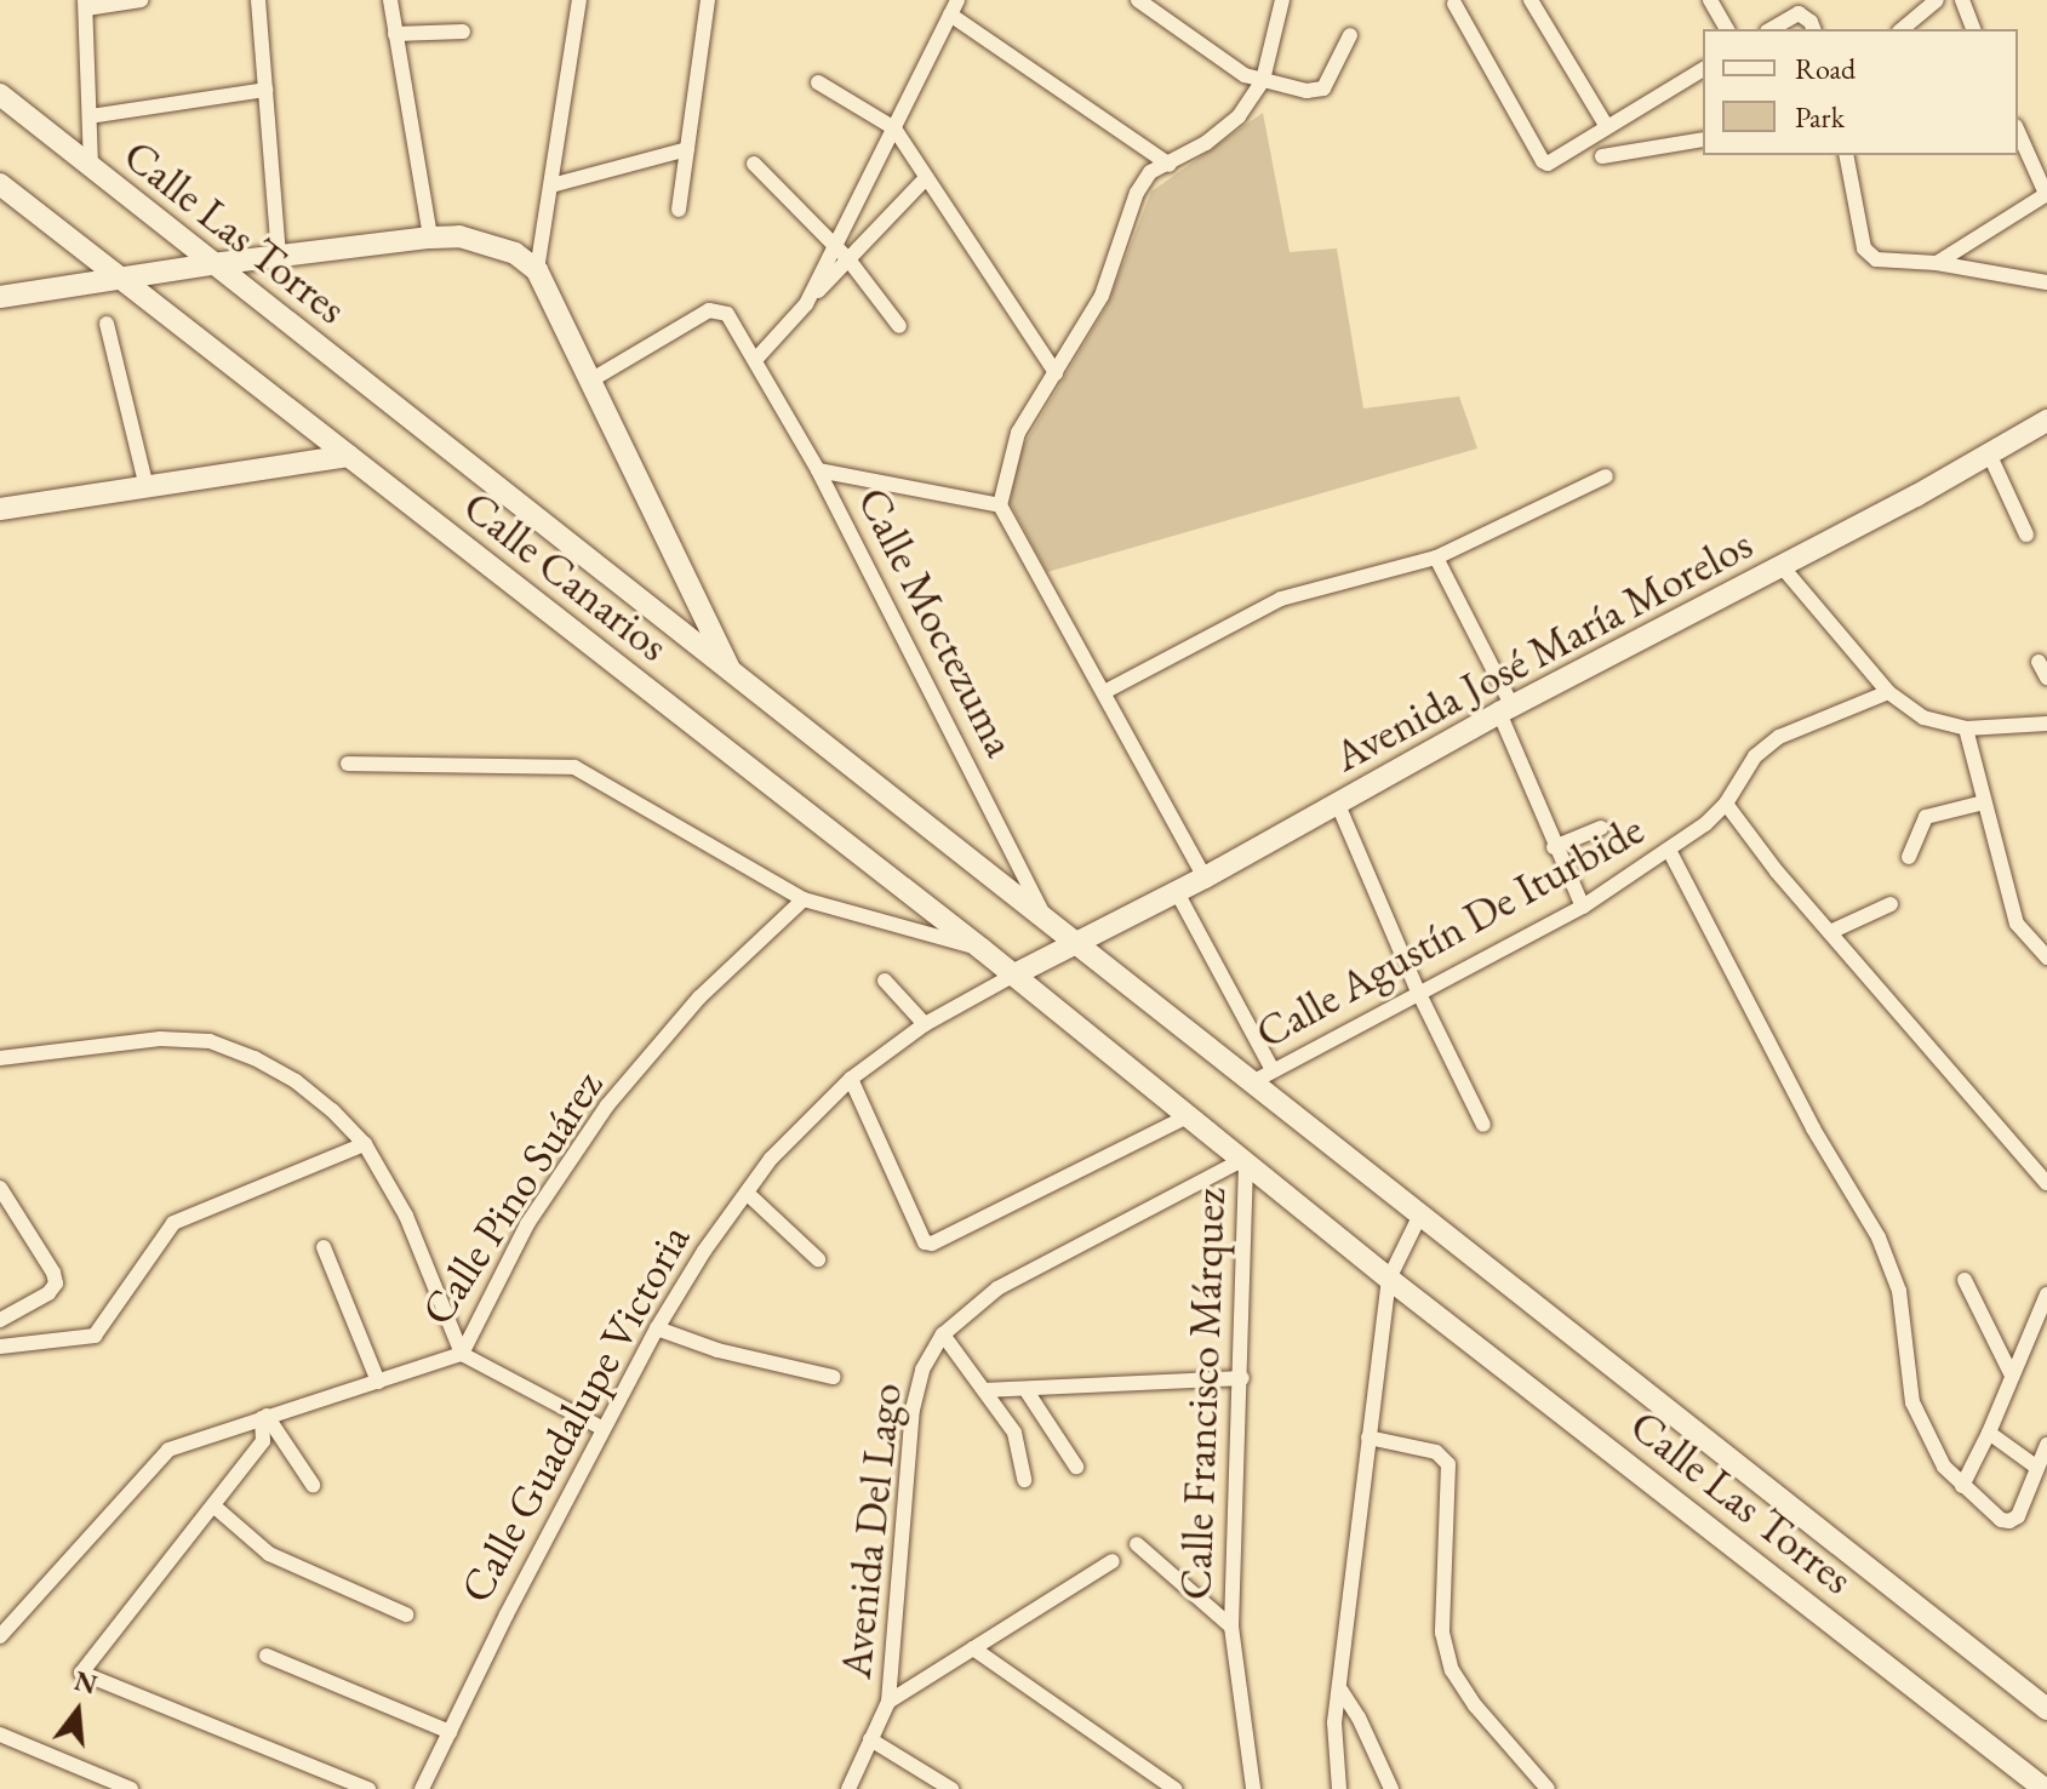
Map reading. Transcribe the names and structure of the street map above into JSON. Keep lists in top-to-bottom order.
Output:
{
  "streets": {
    "main road": [
      "Calle Las Torres",
      "Calle Canarios",
      "Avenida José María Morelos",
      "Calle Guadalupe Victoria"
    ],
    "street": [
      "Calle Moctezuma",
      "Calle Agustín De Iturbide",
      "Calle Pino Suárez",
      "Calle Francisco Márquez",
      "Avenida Del Lago"
    ]
  },
  "crossings": [
    ["Calle Las Torres", "Calle Canarios"],
    ["Calle Las Torres", "Calle Agustín De Iturbide"],
    ["Calle Las Torres", "Calle Francisco Márquez"],
    ["Calle Las Torres", "Avenida Del Lago"],
    ["Calle Canarios", "Calle Moctezuma"],
    ["Calle Canarios", "Avenida José María Morelos"],
    ["Calle Canarios", "Calle Agustín De Iturbide"],
    ["Calle Canarios", "Calle Guadalupe Victoria"],
    ["Avenida José María Morelos", "Calle Guadalupe Victoria"],
    ["Calle Francisco Márquez", "Avenida Del Lago"]
  ],
  "legend": ["Road", "Park"],
  "north": "top"
}
